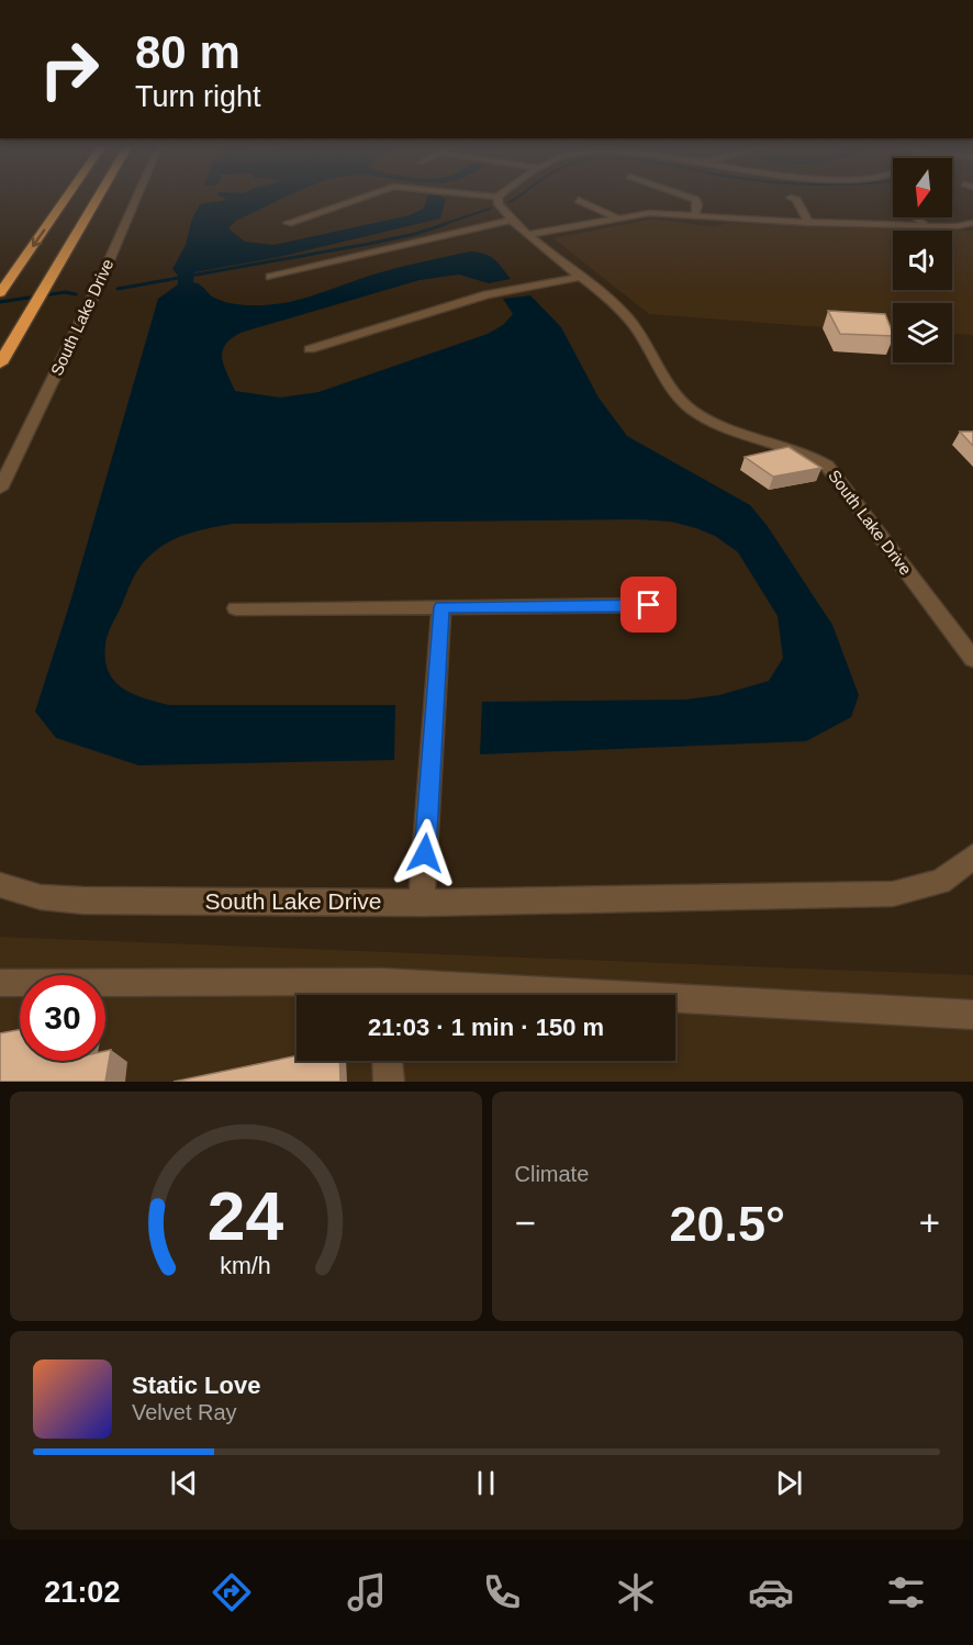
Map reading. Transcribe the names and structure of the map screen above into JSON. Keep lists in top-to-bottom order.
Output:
{
  "streets": {
    "street": ["South Lake Drive"]
  },
  "north": "bottom",
  "page": {
    "turn": ["80 m", "Turn right"],
    "limit": "30",
    "trip": "21:03 · 1 min · 150 m",
    "tile": "Climate",
    "heat": ["−", "20.5°", "+"],
    "song": ["Static Love", "Velvet Ray"],
    "tabs": "21:02",
    "gauge": ["24", "km/h"]
  }
}
